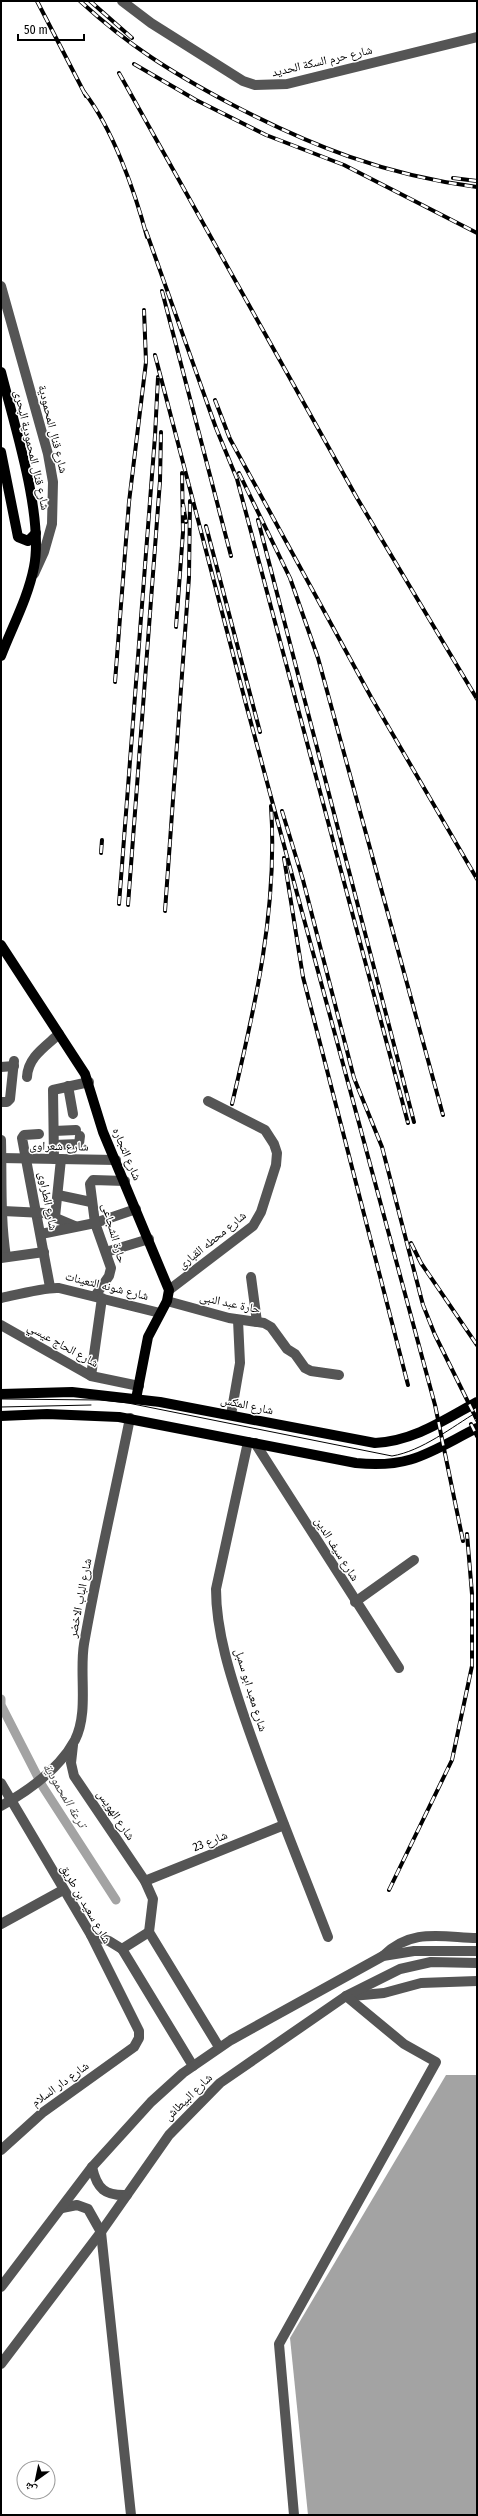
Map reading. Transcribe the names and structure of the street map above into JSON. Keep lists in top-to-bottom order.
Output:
{
  "streets": {
    "main road": ["شارع قنال المحمودية البحرى", "شارع التجاره", "شارع المكس"],
    "street": [
      "شارع حرم السكة الحديد",
      "شارع قنال المحمودية",
      "شارع شعراوى",
      "شارع الطراوى",
      "حارة الشجاعى",
      "شارع محطه القبارى",
      "شارع شونه التعينات",
      "حارة عبد النبى",
      "شارع الحاج عيسي",
      "شارع سيف الدين",
      "شارع الباب الاخضر",
      "شارع معبد ابو سمبل",
      "شارع الهويس",
      "شارع 23",
      "شارع سعيد بن طريق",
      "شارع دار السلام",
      "شارع البيطاش"
    ]
  },
  "crossings": [
    ["شارع قنال المحمودية", "شارع قنال المحمودية البحرى"],
    ["شارع شعراوى", "شارع التجاره"],
    ["شارع شعراوى", "شارع الطراوى"],
    ["شارع التجاره", "حارة الشجاعى"],
    ["شارع التجاره", "شارع محطه القبارى"],
    ["شارع الطراوى", "شارع شونه التعينات"],
    ["حارة الشجاعى", "شارع شونه التعينات"],
    ["شارع سيف الدين", "شارع معبد ابو سمبل"],
    ["شارع الباب الاخضر", "شارع الهويس"],
    ["شارع الباب الاخضر", "شارع سعيد بن طريق"],
    ["شارع معبد ابو سمبل", "شارع 23"],
    ["شارع الهويس", "شارع 23"],
    ["شارع سعيد بن طريق", "شارع دار السلام"]
  ],
  "water": ["ترعة المحمودية"],
  "scale_bar": "50 m",
  "north": "bottom left"
}
